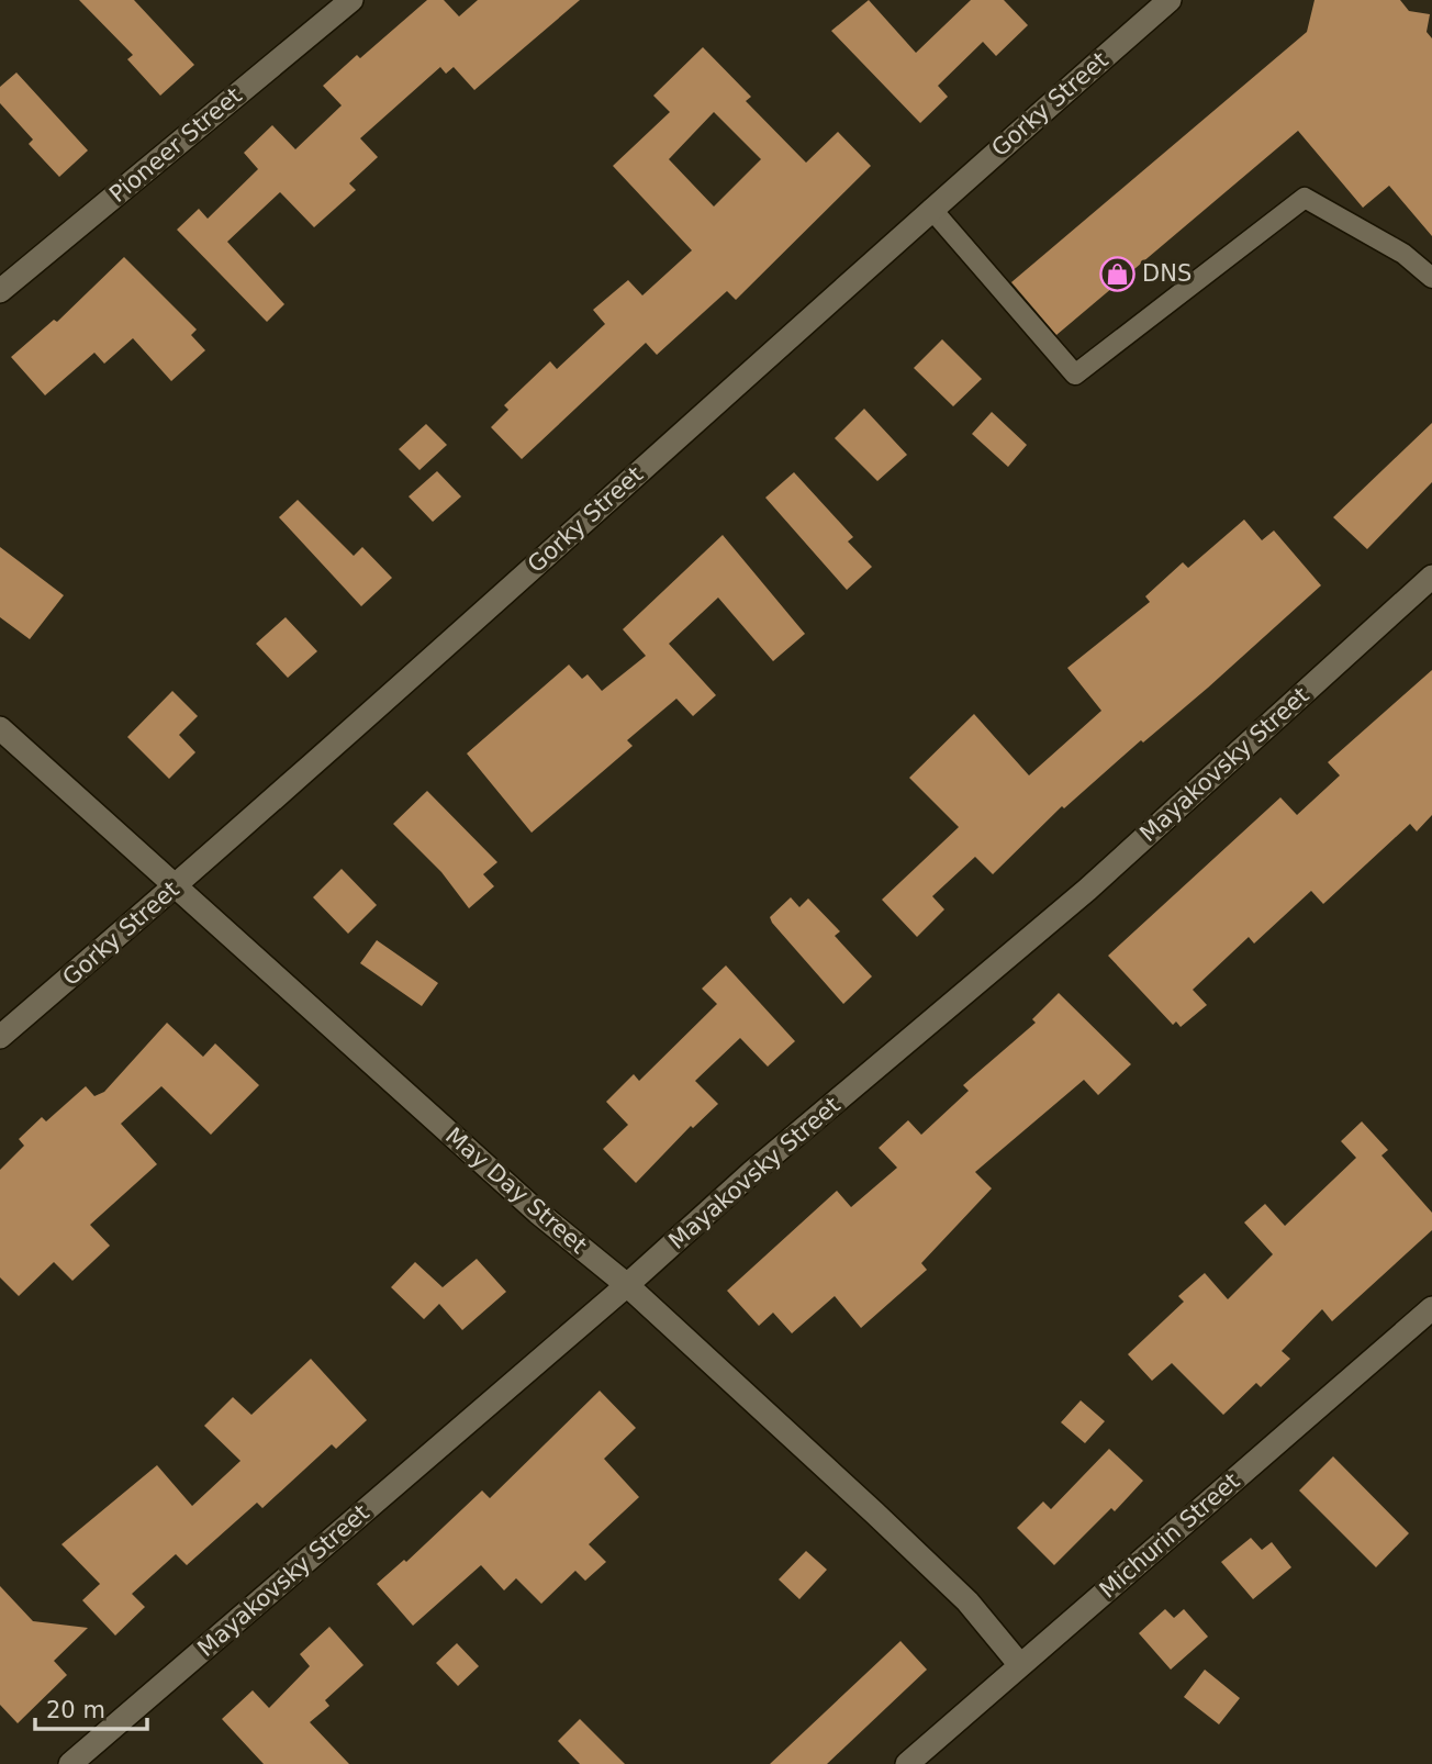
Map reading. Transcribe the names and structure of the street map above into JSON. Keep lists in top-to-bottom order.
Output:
{
  "streets": {
    "street": [
      "Gorky Street",
      "Pioneer Street",
      "Mayakovsky Street",
      "May Day Street",
      "Michurin Street"
    ]
  },
  "crossings": [
    ["Gorky Street", "May Day Street"],
    ["Mayakovsky Street", "May Day Street"],
    ["May Day Street", "Michurin Street"]
  ],
  "places": {
    "shop": ["DNS"]
  },
  "scale_bar": "20 m"
}
